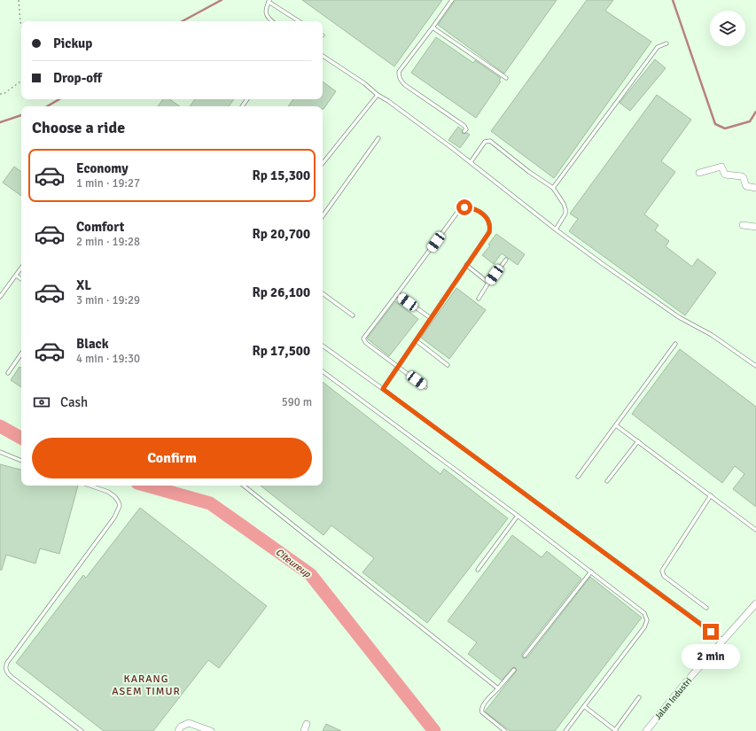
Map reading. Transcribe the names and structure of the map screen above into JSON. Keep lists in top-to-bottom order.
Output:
{
  "streets": {
    "street": ["Jalan Industri"]
  },
  "districts": ["KARANG ASEM TIMUR"],
  "water": ["Citeureup"],
  "page": {
    "banner": ["Pickup", "Drop-off"],
    "heading": "Choose a ride",
    "list": [
      {
        "name": "Economy",
        "note": "1 min · 19:27",
        "value": "Rp 15,300"
      },
      {
        "name": "Comfort",
        "note": "2 min · 19:28",
        "value": "Rp 20,700"
      },
      {
        "name": "XL",
        "note": "3 min · 19:29",
        "value": "Rp 26,100"
      },
      {
        "name": "Black",
        "note": "4 min · 19:30",
        "value": "Rp 17,500"
      }
    ],
    "pay": ["Cash", "590 m"],
    "buttons": "Confirm",
    "bubble": "2 min"
  }
}
